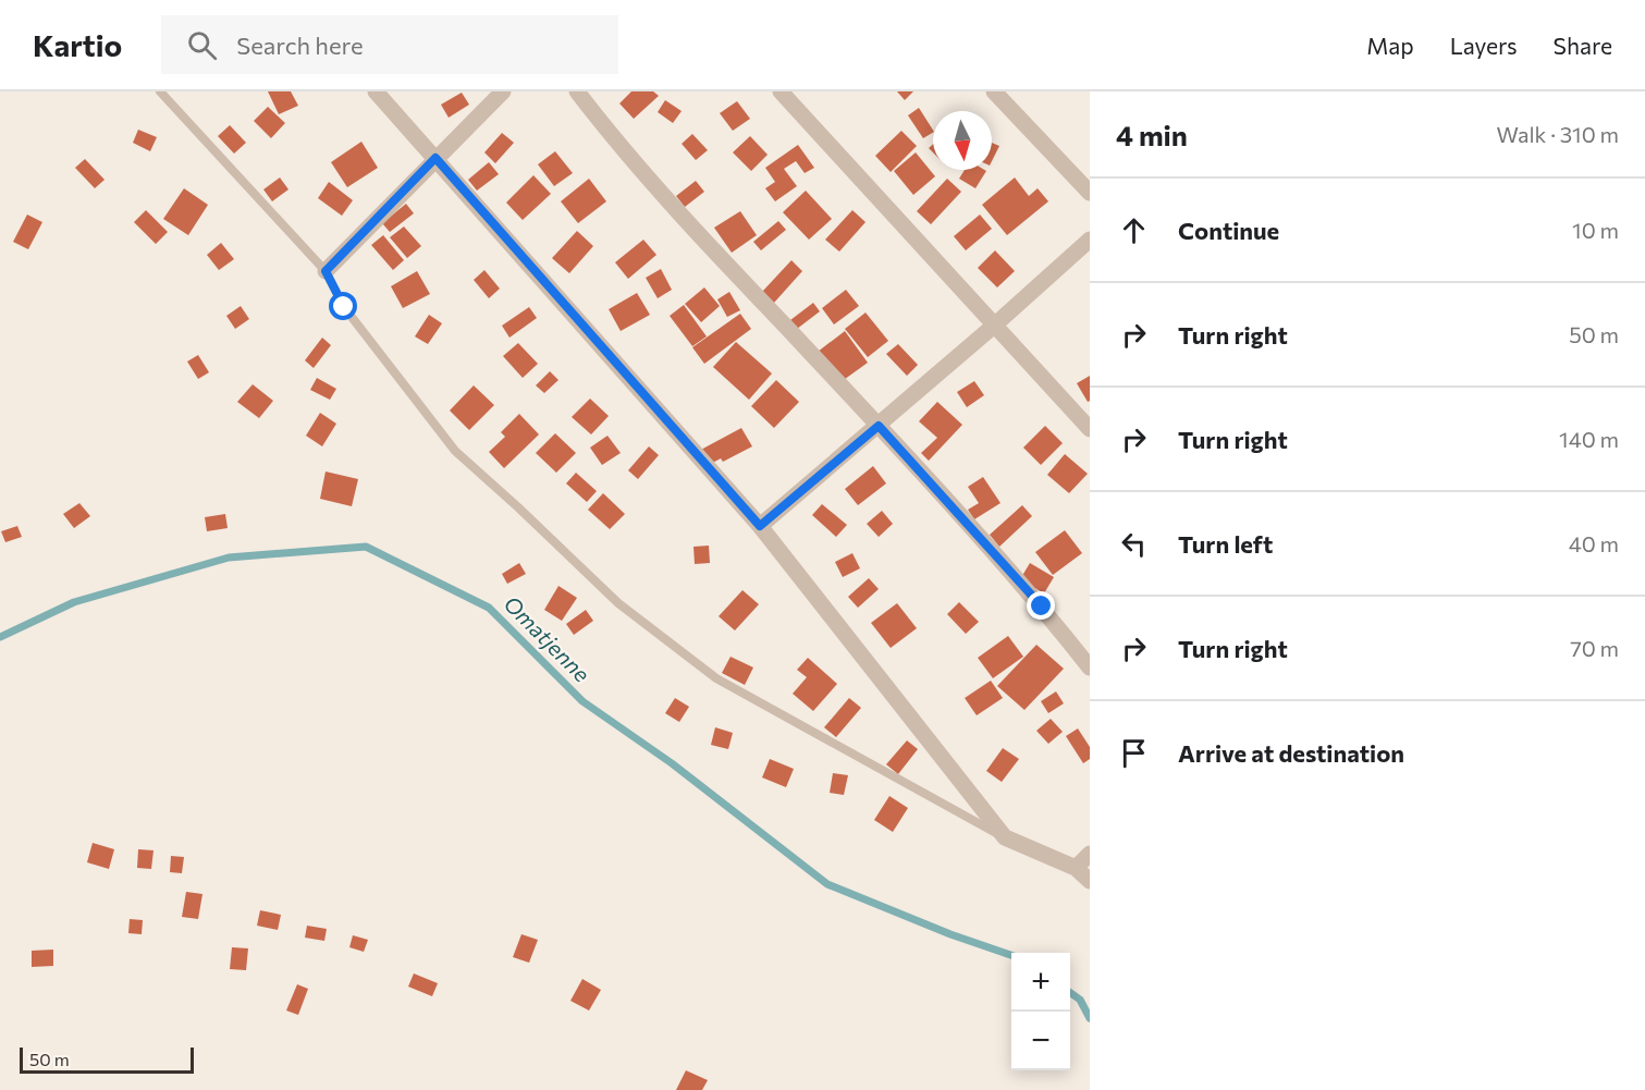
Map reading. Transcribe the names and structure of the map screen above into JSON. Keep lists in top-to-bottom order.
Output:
{
  "water": ["Omatjenne"],
  "scale_bar": "50 m",
  "north": "bottom",
  "page": {
    "header": "Kartio",
    "search": "Search here",
    "nav": ["Map", "Layers", "Share"],
    "heading": ["4 min", "Walk · 310 m"],
    "list": [
      ["Continue", "10 m"],
      ["Turn right", "50 m"],
      ["Turn right", "140 m"],
      ["Turn left", "40 m"],
      ["Turn right", "70 m"],
      "Arrive at destination"
    ],
    "map_buttons": ["+", "−"],
    "scale": "50 m"
  }
}
